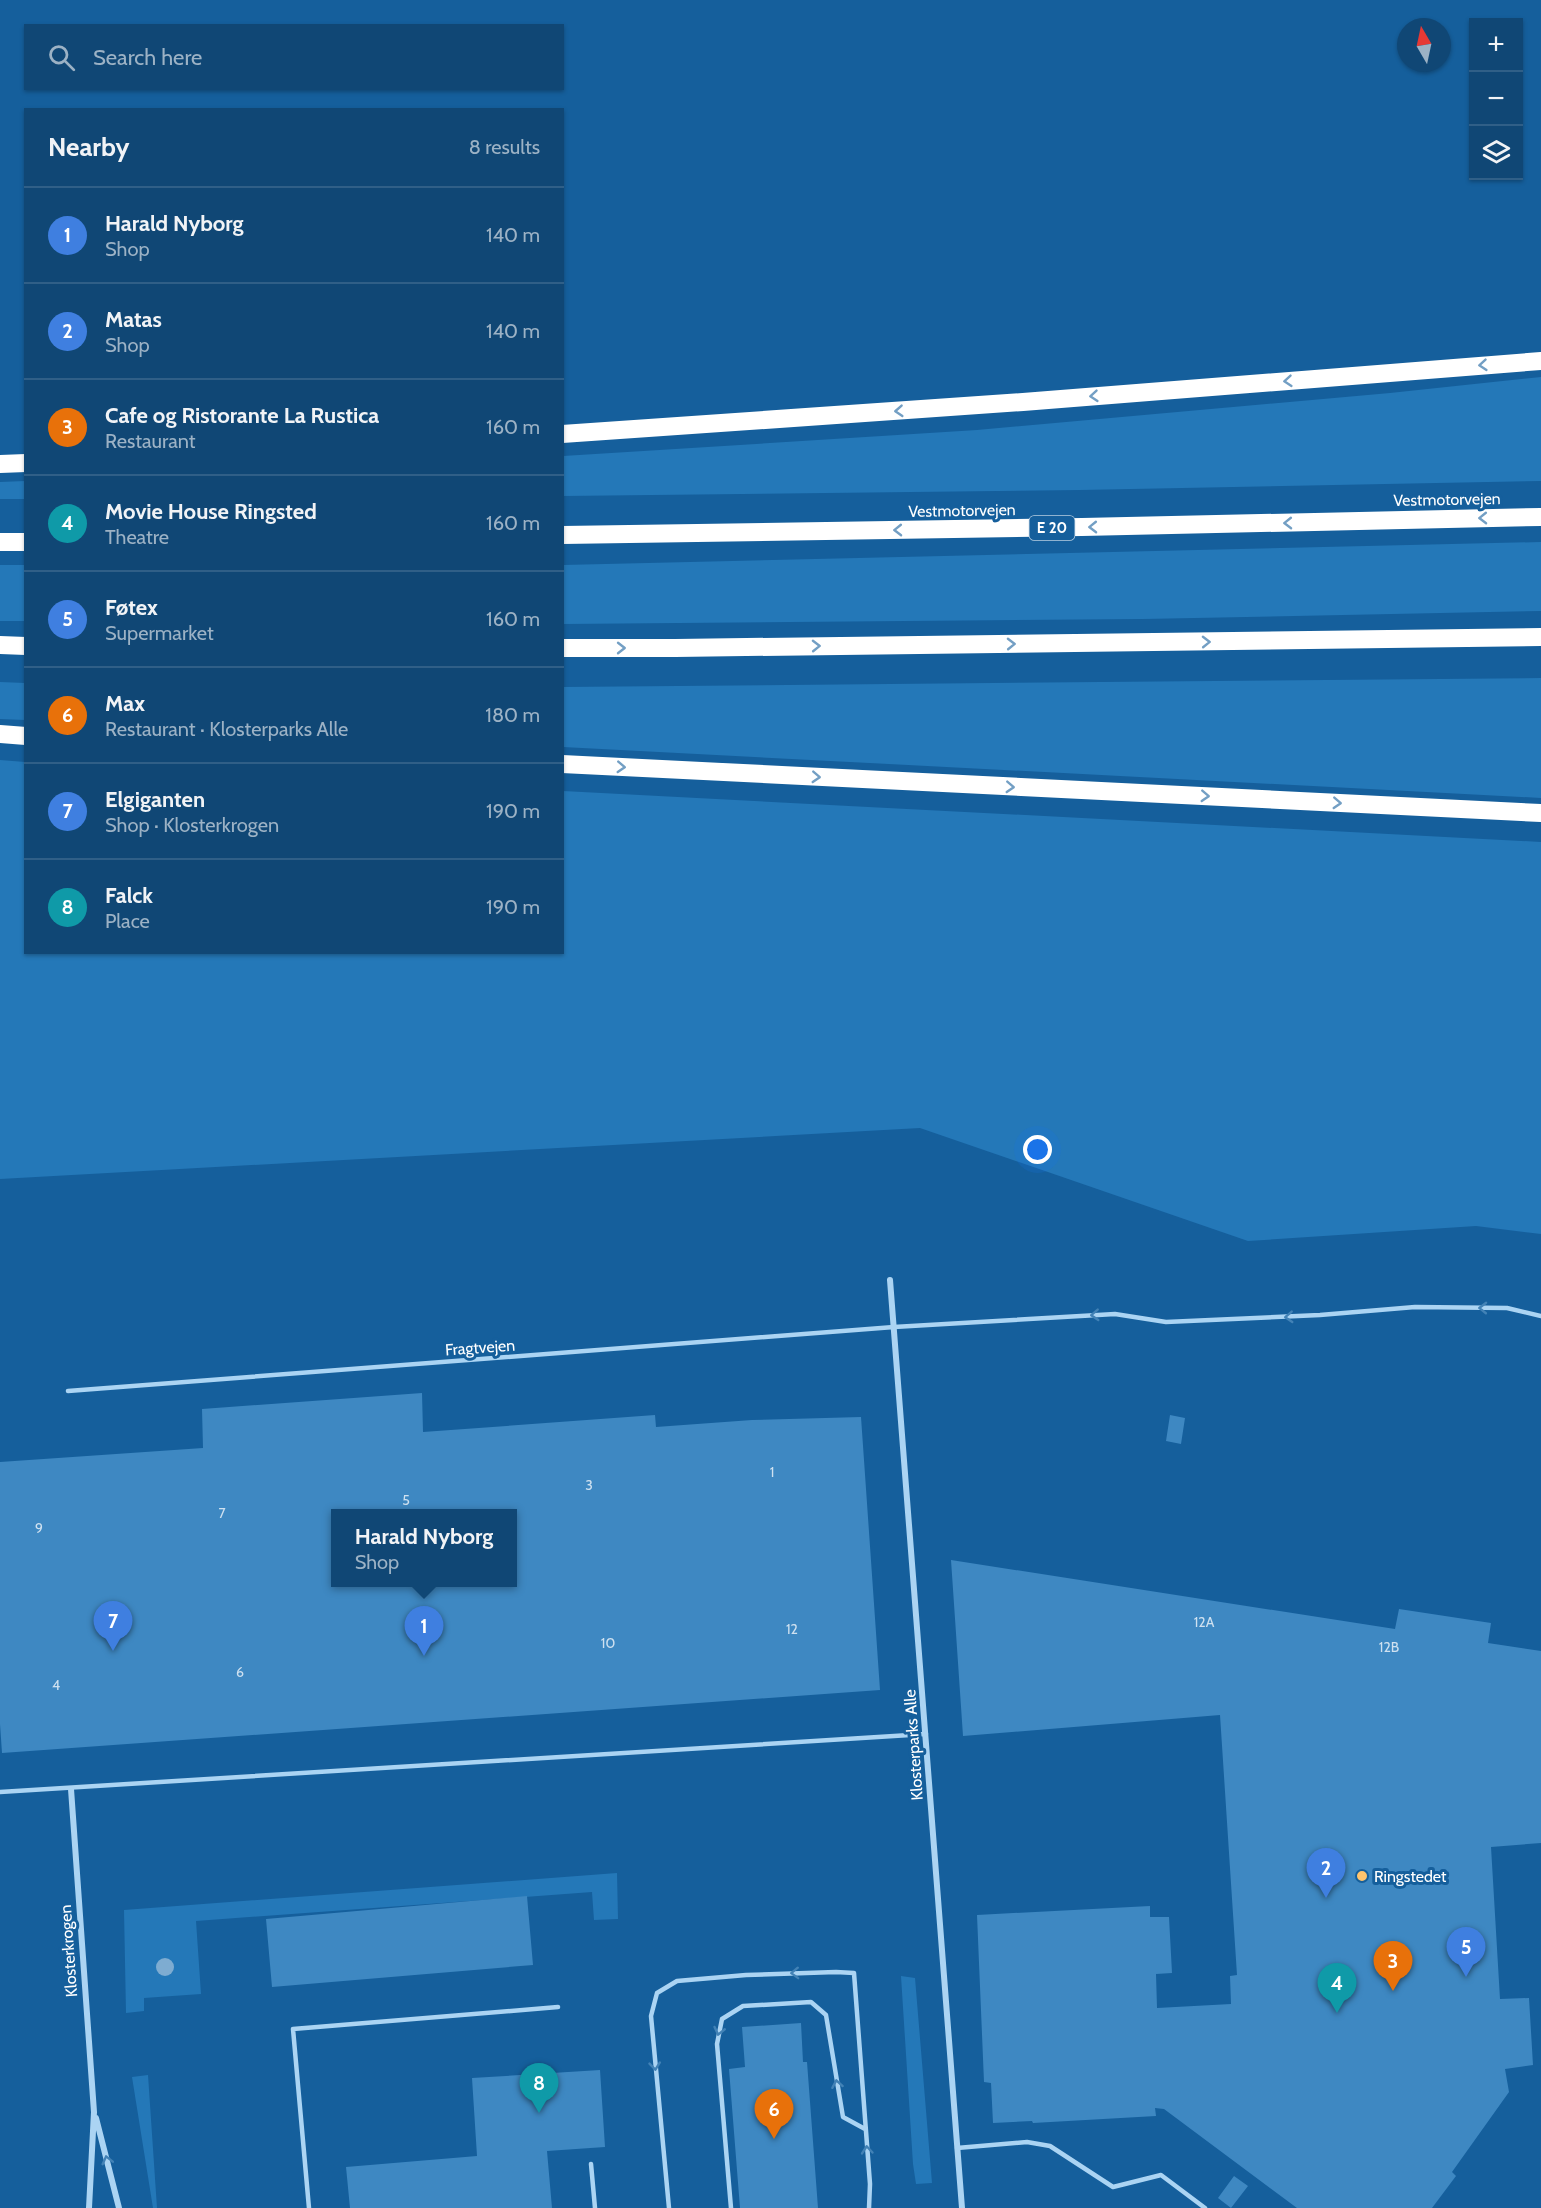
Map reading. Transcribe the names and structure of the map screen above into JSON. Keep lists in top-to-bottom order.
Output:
{
  "streets": {
    "highway": ["Vestmotorvejen", "E 20"],
    "street": ["Klosterparks Alle", "Klosterkrogen"],
    "lane": ["Fragtvejen"]
  },
  "crossings": [
    ["Fragtvejen", "Klosterparks Alle"]
  ],
  "one_way": ["Fragtvejen"],
  "places": ["Ringstedet"],
  "house_numbers": [
    "1",
    "3",
    "5",
    "7",
    "9",
    "12A",
    "12",
    "10",
    "12B",
    "6",
    "4"
  ],
  "north": "top",
  "page": {
    "map_buttons": ["+", "−"],
    "search": "Search here",
    "heading": ["Nearby", "8 results"],
    "list": [
      {
        "mark": "1",
        "name": "Harald Nyborg",
        "note": "Shop",
        "value": "140 m"
      },
      {
        "mark": "2",
        "name": "Matas",
        "note": "Shop",
        "value": "140 m"
      },
      {
        "mark": "3",
        "name": "Cafe og Ristorante La Rustica",
        "note": "Restaurant",
        "value": "160 m"
      },
      {
        "mark": "4",
        "name": "Movie House Ringsted",
        "note": "Theatre",
        "value": "160 m"
      },
      {
        "mark": "5",
        "name": "Føtex",
        "note": "Supermarket",
        "value": "160 m"
      },
      {
        "mark": "6",
        "name": "Max",
        "note": "Restaurant · Klosterparks Alle",
        "value": "180 m"
      },
      {
        "mark": "7",
        "name": "Elgiganten",
        "note": "Shop · Klosterkrogen",
        "value": "190 m"
      },
      {
        "mark": "8",
        "name": "Falck",
        "note": "Place",
        "value": "190 m"
      }
    ],
    "popup": ["Harald Nyborg", "Shop"],
    "pins": [
      "7",
      "1",
      "2",
      "5",
      "3",
      "4",
      "8",
      "6"
    ]
  }
}
